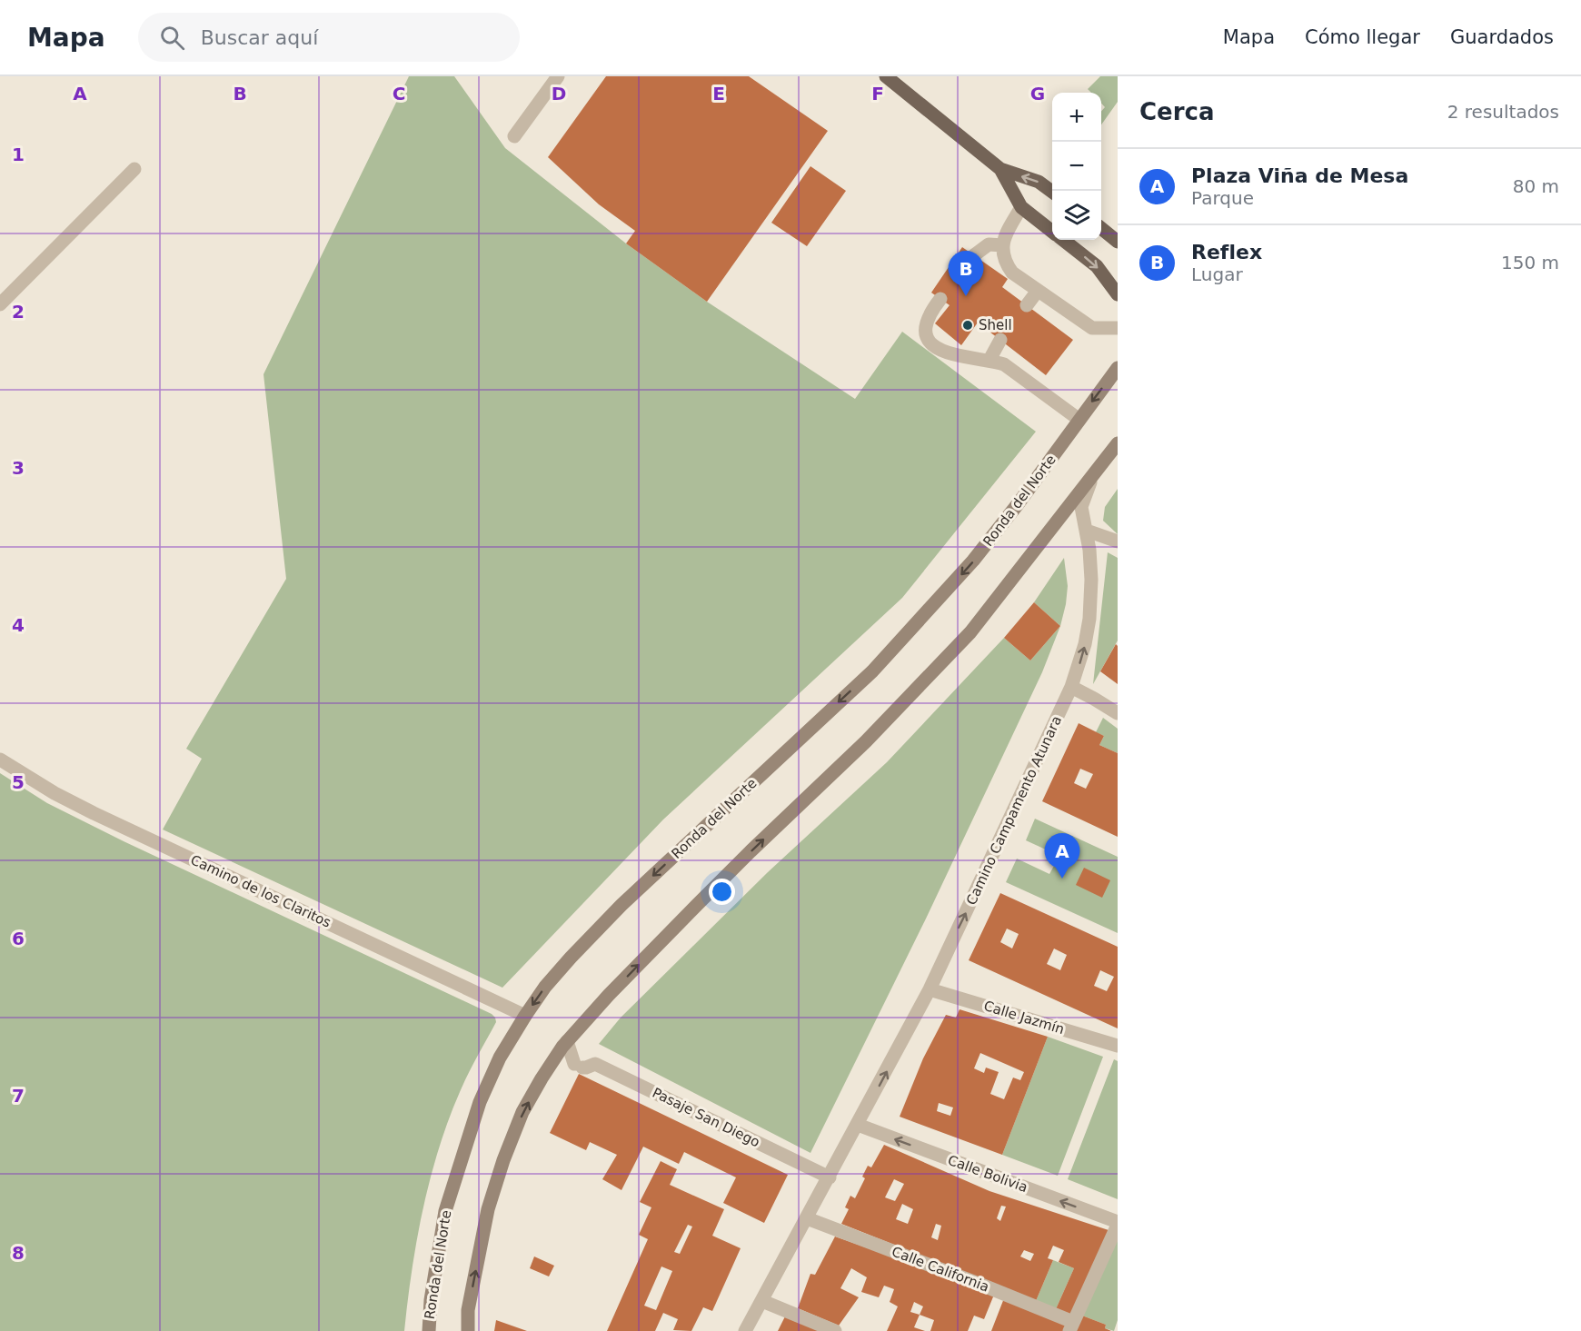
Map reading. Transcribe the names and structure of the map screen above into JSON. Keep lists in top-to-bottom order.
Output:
{
  "streets": {
    "main road": ["Ronda del Norte"],
    "street": [
      "Camino Campamento Atunara",
      "Camino de los Claritos",
      "Calle Jazmín",
      "Pasaje San Diego",
      "Calle Bolivia",
      "Calle California"
    ]
  },
  "crossings": [
    ["Ronda del Norte", "Camino de los Claritos"],
    ["Camino Campamento Atunara", "Calle Jazmín"],
    ["Camino Campamento Atunara", "Pasaje San Diego"],
    ["Camino Campamento Atunara", "Calle Bolivia"]
  ],
  "one_way": ["Camino Campamento Atunara", "Calle Bolivia"],
  "places": ["Shell"],
  "page": {
    "header": "Mapa",
    "search": "Buscar aquí",
    "nav": ["Mapa", "Cómo llegar", "Guardados"],
    "heading": ["Cerca", "2 resultados"],
    "map_buttons": ["+", "−"],
    "list": [
      {
        "mark": "A",
        "name": "Plaza Viña de Mesa",
        "note": "Parque",
        "value": "80 m"
      },
      {
        "mark": "B",
        "name": "Reflex",
        "note": "Lugar",
        "value": "150 m"
      }
    ],
    "pins": ["B", "A"]
  },
  "grid": {
    "columns": [
      "A",
      "B",
      "C",
      "D",
      "E",
      "F",
      "G"
    ],
    "rows": [
      "1",
      "2",
      "3",
      "4",
      "5",
      "6",
      "7",
      "8"
    ]
  }
}
